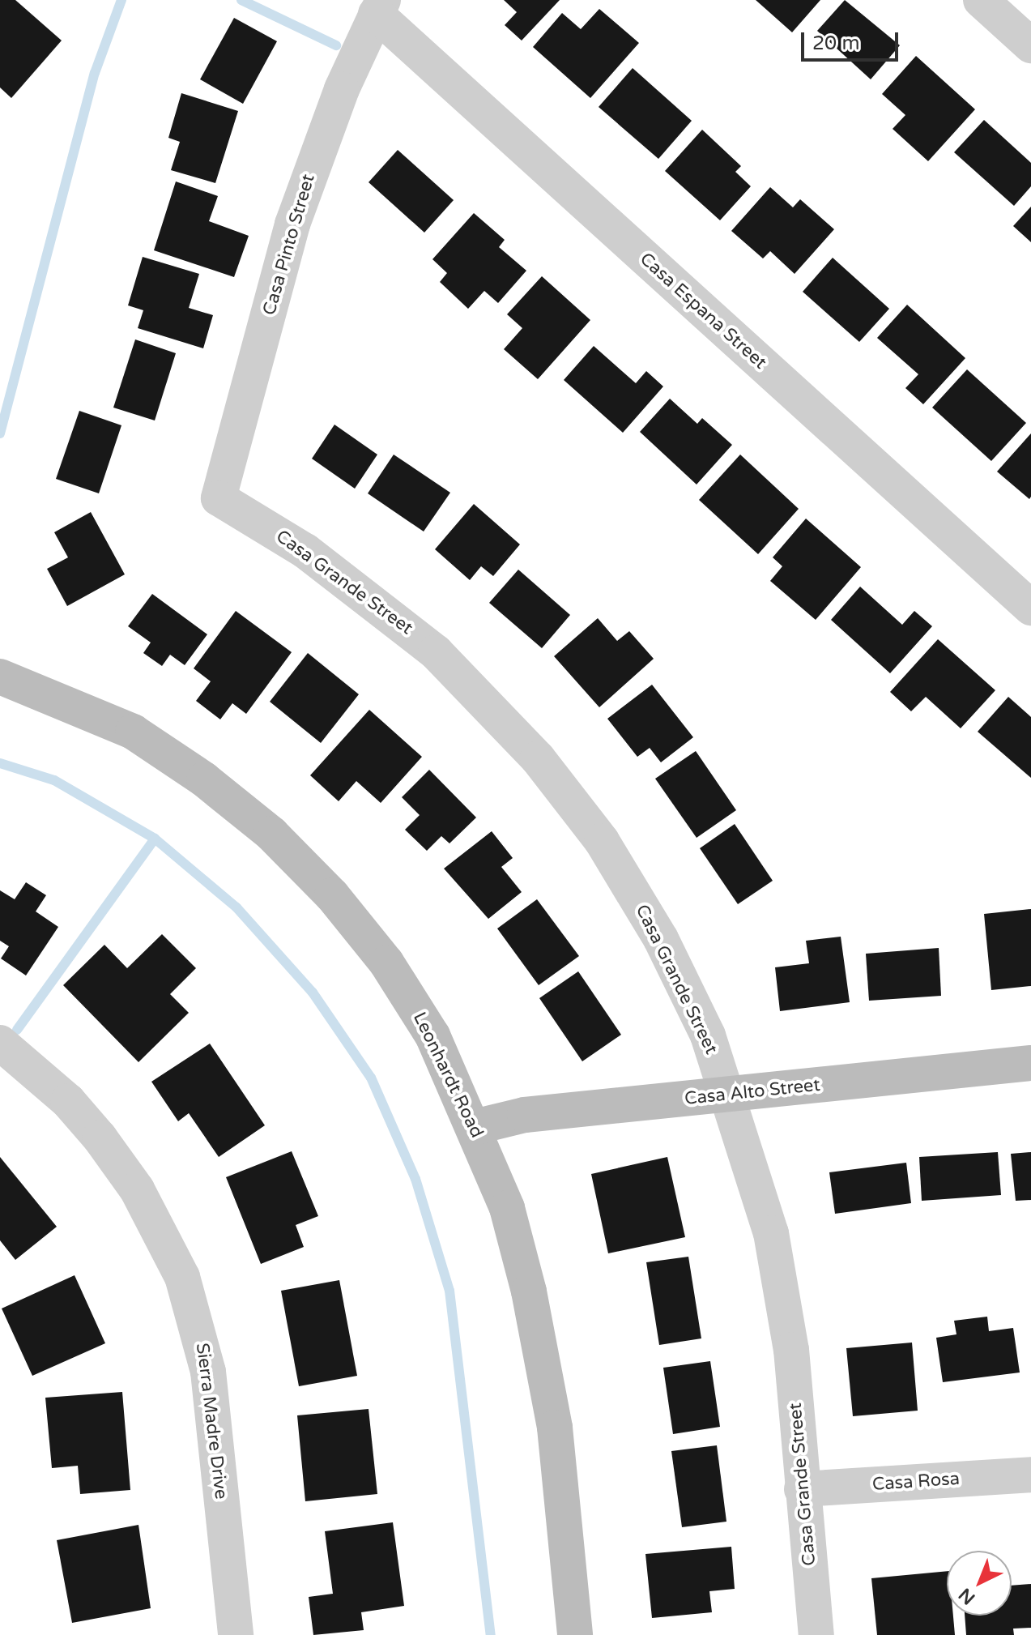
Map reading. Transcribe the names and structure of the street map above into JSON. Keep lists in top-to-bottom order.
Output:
{
  "streets": {
    "street": [
      "Casa Pinto Street",
      "Casa Espana Street",
      "Casa Grande Street",
      "Leonhardt Road",
      "Casa Alto Street",
      "Sierra Madre Drive",
      "Casa Rosa"
    ]
  },
  "crossings": [
    ["Casa Pinto Street", "Casa Espana Street"],
    ["Casa Pinto Street", "Casa Grande Street"],
    ["Casa Grande Street", "Casa Alto Street"],
    ["Casa Grande Street", "Casa Rosa"],
    ["Leonhardt Road", "Casa Alto Street"]
  ],
  "scale_bar": "20 m",
  "north": "bottom left"
}
